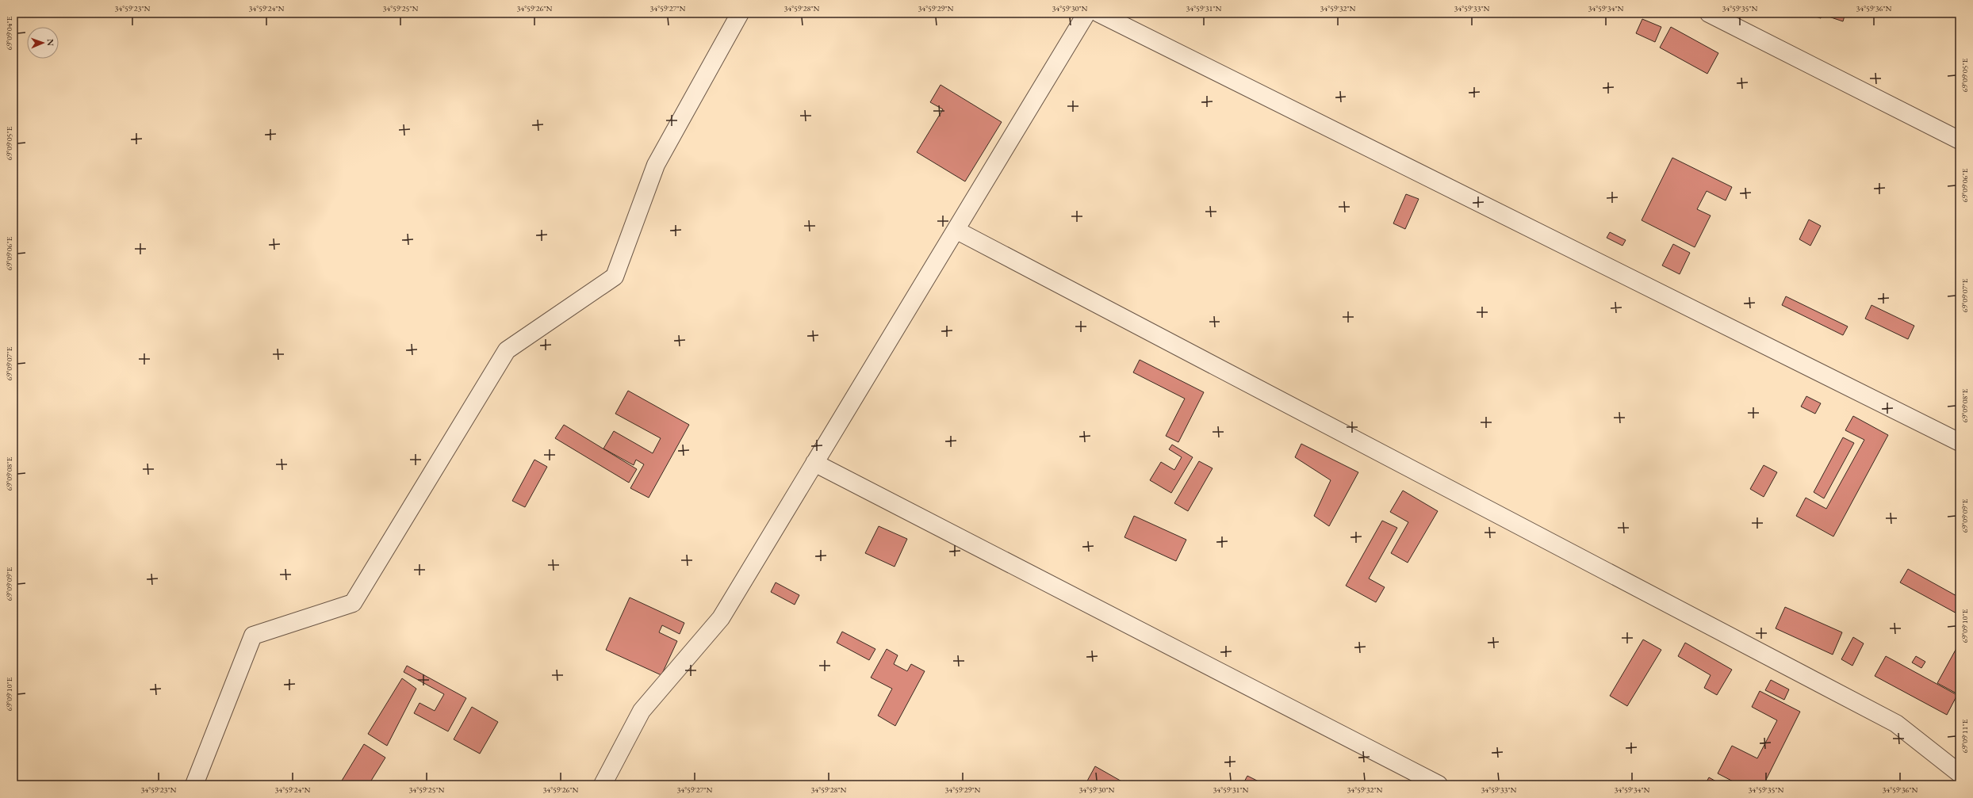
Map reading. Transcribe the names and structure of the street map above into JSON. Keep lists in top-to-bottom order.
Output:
{
  "north": "right",
  "coordinates": [
    "34°59'23\"N",
    "34°59'24\"N",
    "34°59'25\"N",
    "34°59'26\"N",
    "34°59'27\"N",
    "34°59'28\"N",
    "34°59'29\"N",
    "34°59'30\"N",
    "34°59'31\"N",
    "34°59'32\"N",
    "34°59'33\"N",
    "34°59'34\"N",
    "34°59'35\"N",
    "34°59'36\"N",
    "69°09'04\"E",
    "69°09'05\"E",
    "69°09'06\"E",
    "69°09'07\"E",
    "69°09'08\"E",
    "69°09'09\"E",
    "69°09'10\"E",
    "69°09'11\"E"
  ]
}
